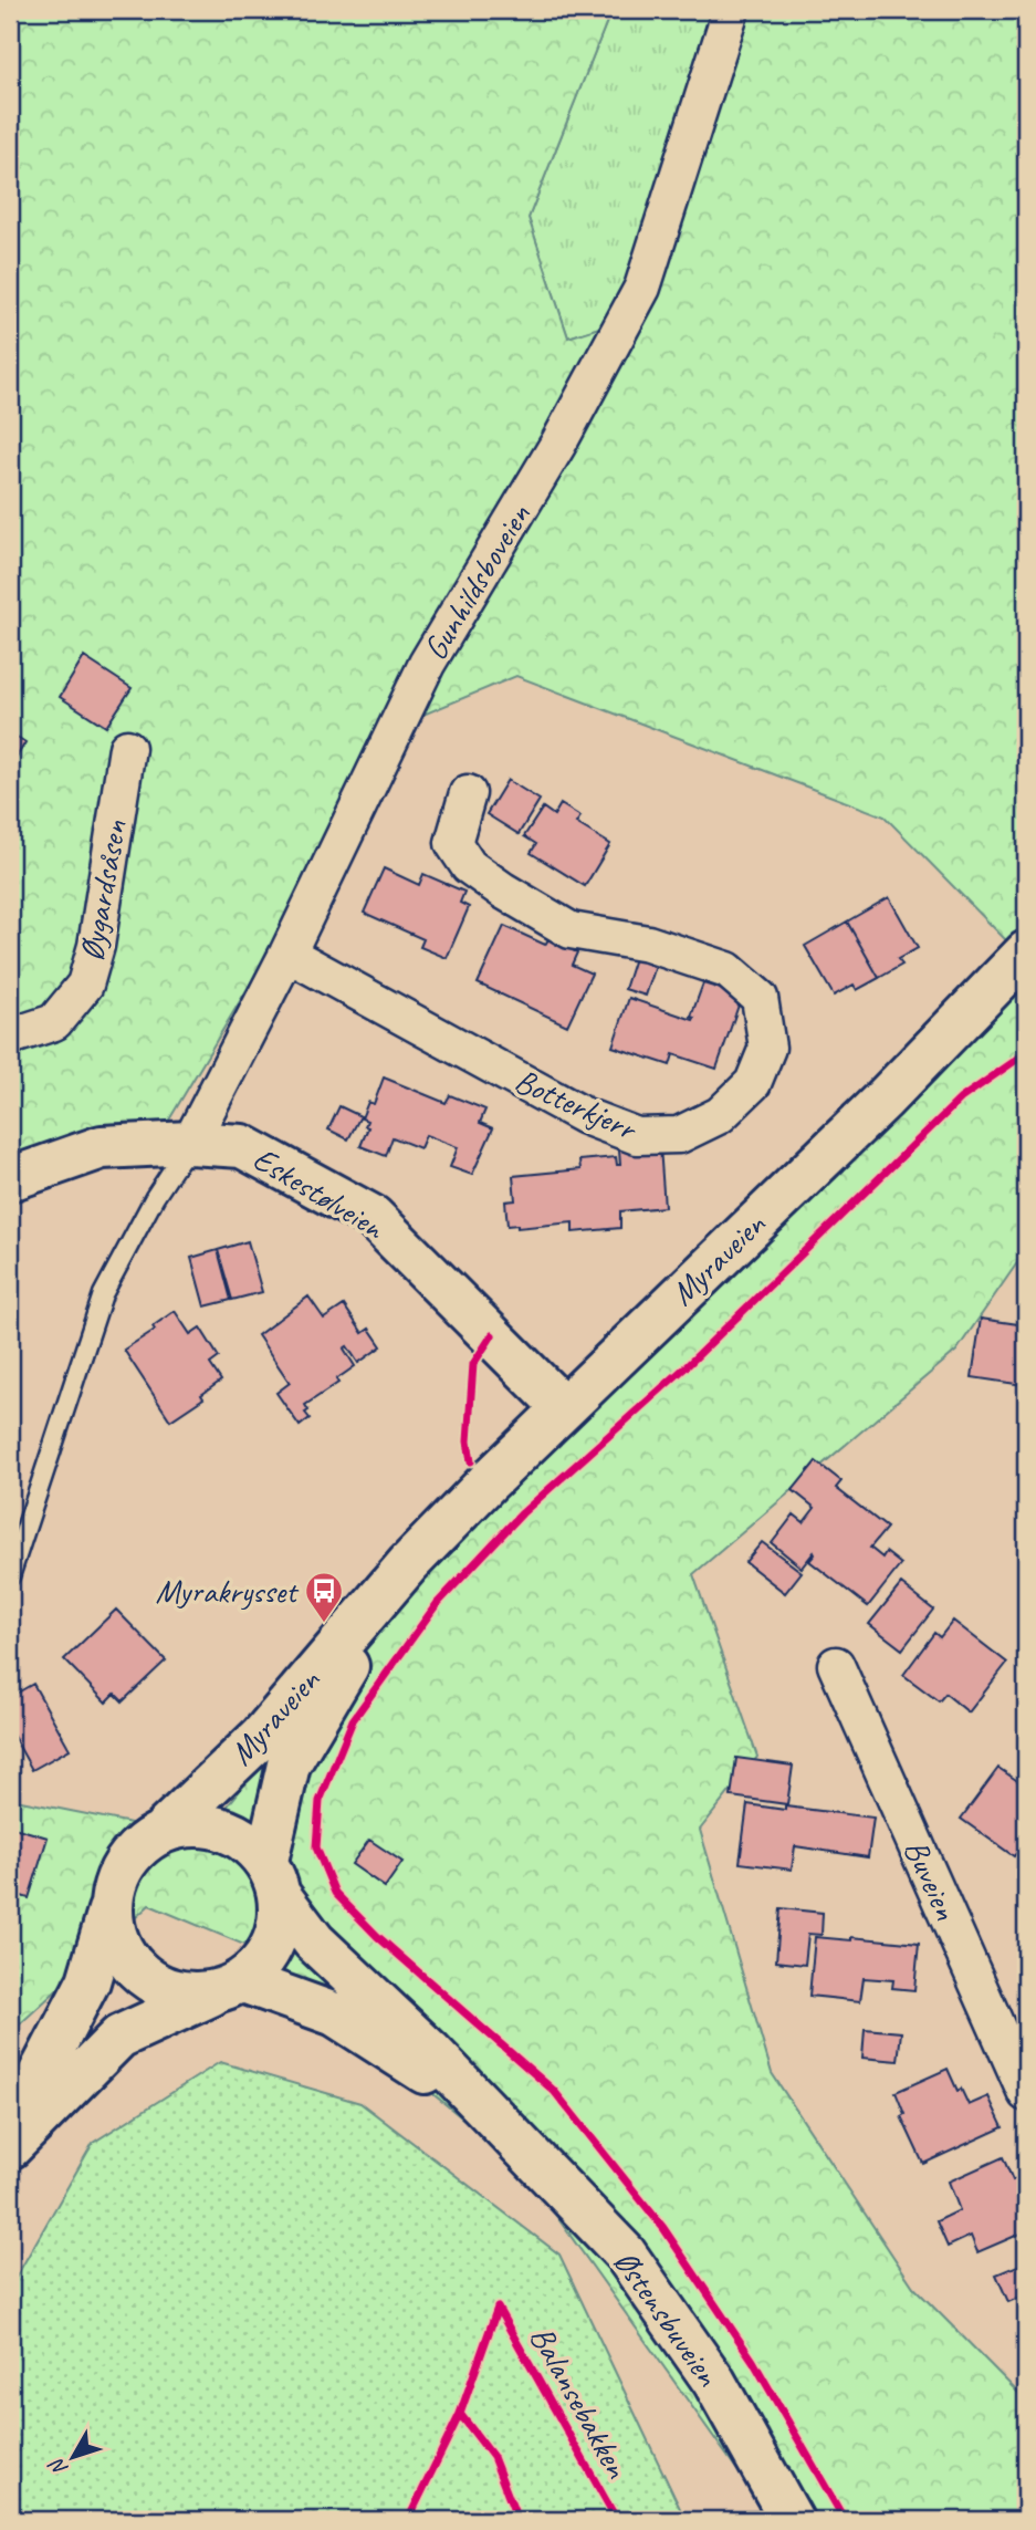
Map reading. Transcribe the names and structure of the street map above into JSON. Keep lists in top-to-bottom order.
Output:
{
  "streets": {
    "main road": ["Eskestølveien", "Myraveien", "Østensbuveien"],
    "street": [
      "Gunhildsboveien",
      "Øygardsåsen",
      "Botterkjerr",
      "Buveien"
    ],
    "cycle path": ["Balansebakken"]
  },
  "crossings": [
    ["Gunhildsboveien", "Botterkjerr"],
    ["Gunhildsboveien", "Eskestølveien"],
    ["Eskestølveien", "Myraveien"],
    ["Myraveien", "Østensbuveien"]
  ],
  "places": {
    "bus stop": ["Myrakrysset"]
  },
  "north": "bottom left"
}
